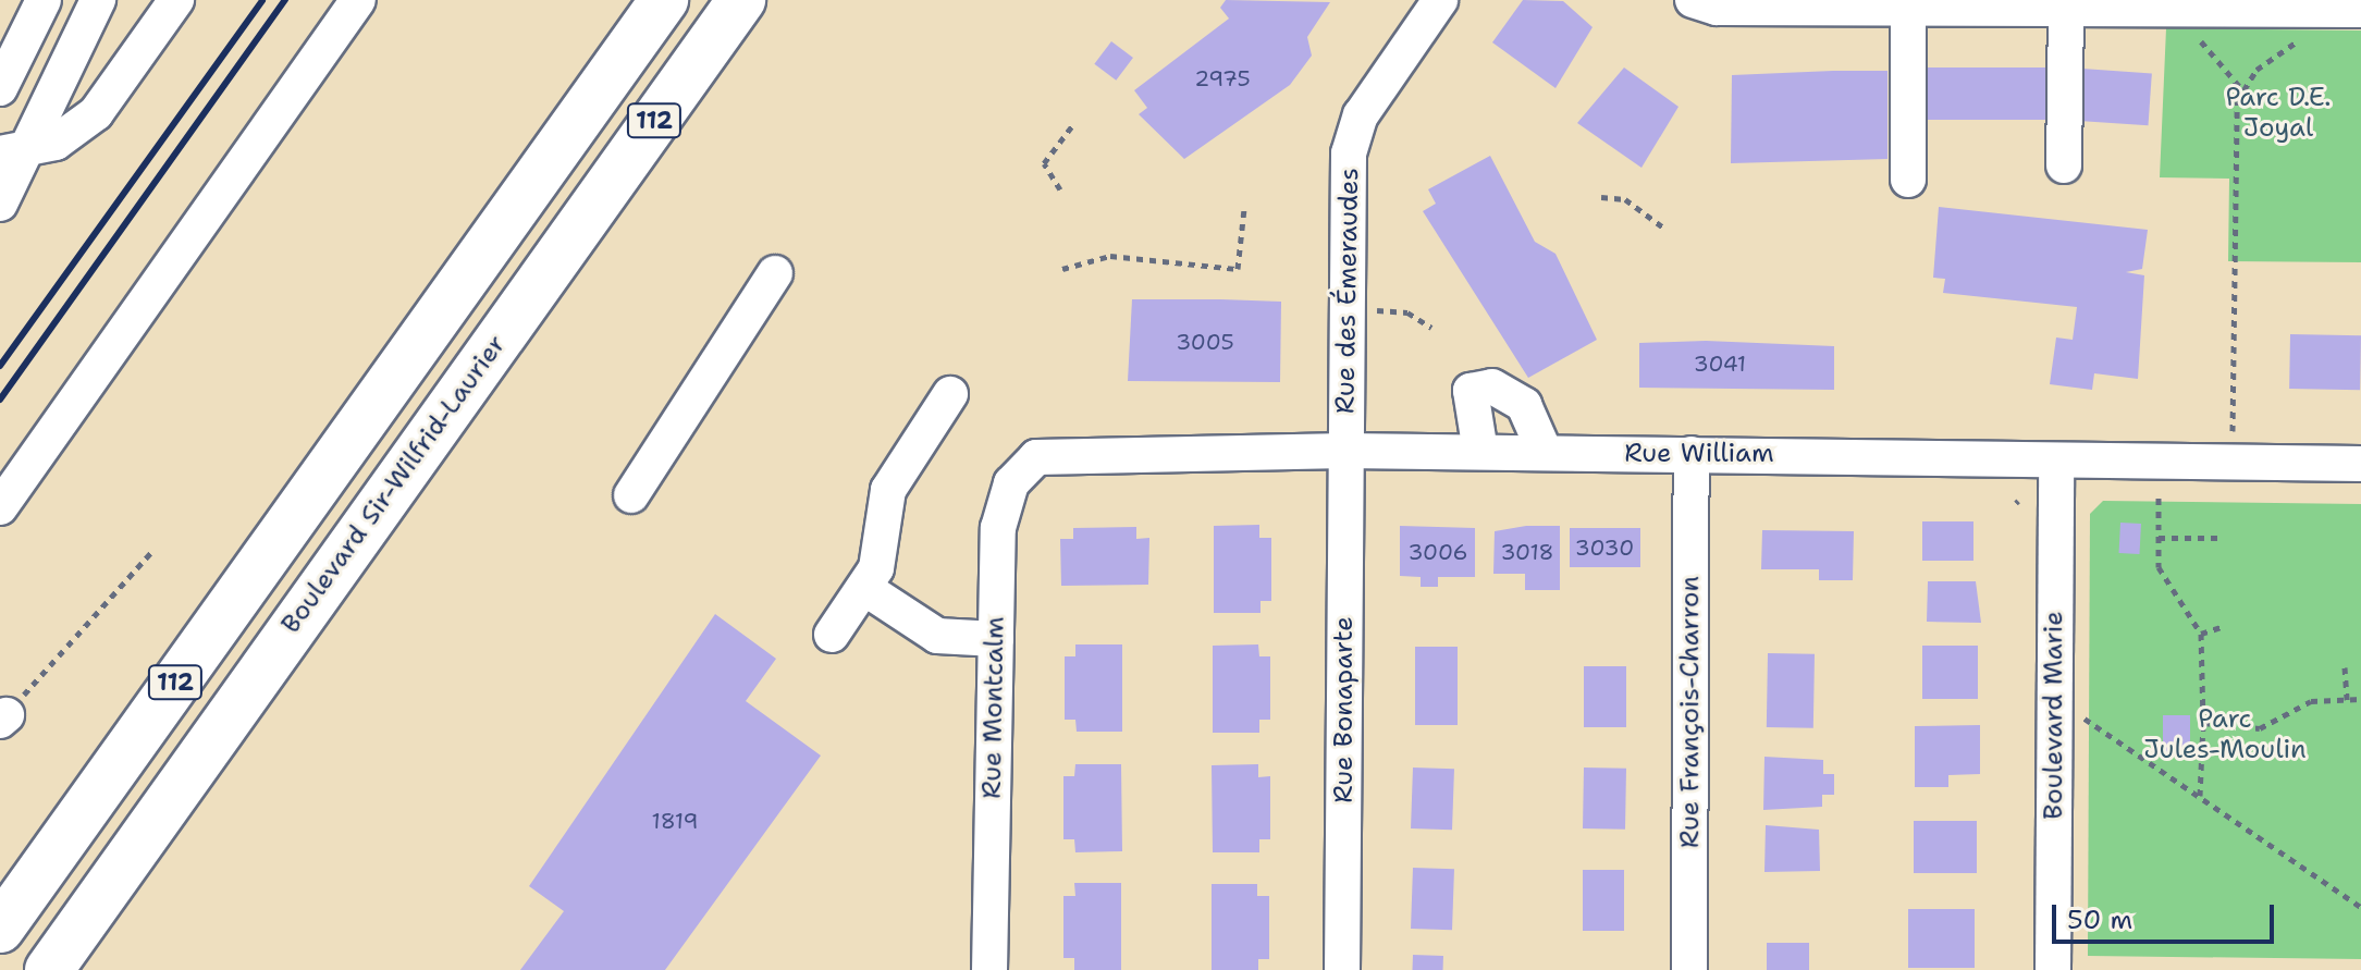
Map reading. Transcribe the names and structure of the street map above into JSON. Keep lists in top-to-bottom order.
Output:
{
  "streets": {
    "highway": ["112", "Boulevard Sir-Wilfrid-Laurier"],
    "street": [
      "Rue des Émeraudes",
      "Rue William",
      "Rue Montcalm",
      "Rue Bonaparte",
      "Rue François-Charron",
      "Boulevard Marie"
    ]
  },
  "crossings": [
    ["Rue des Émeraudes", "Rue William"],
    ["Rue des Émeraudes", "Rue Bonaparte"],
    ["Rue William", "Rue Montcalm"],
    ["Rue William", "Rue Bonaparte"],
    ["Rue William", "Rue François-Charron"],
    ["Rue William", "Boulevard Marie"]
  ],
  "parks": ["Parc D.E. Joyal", "Parc Jules-Moulin"],
  "house_numbers": [
    "2975",
    "3005",
    "3041",
    "3030",
    "3006",
    "3018",
    "1819"
  ],
  "scale_bar": "50 m"
}
